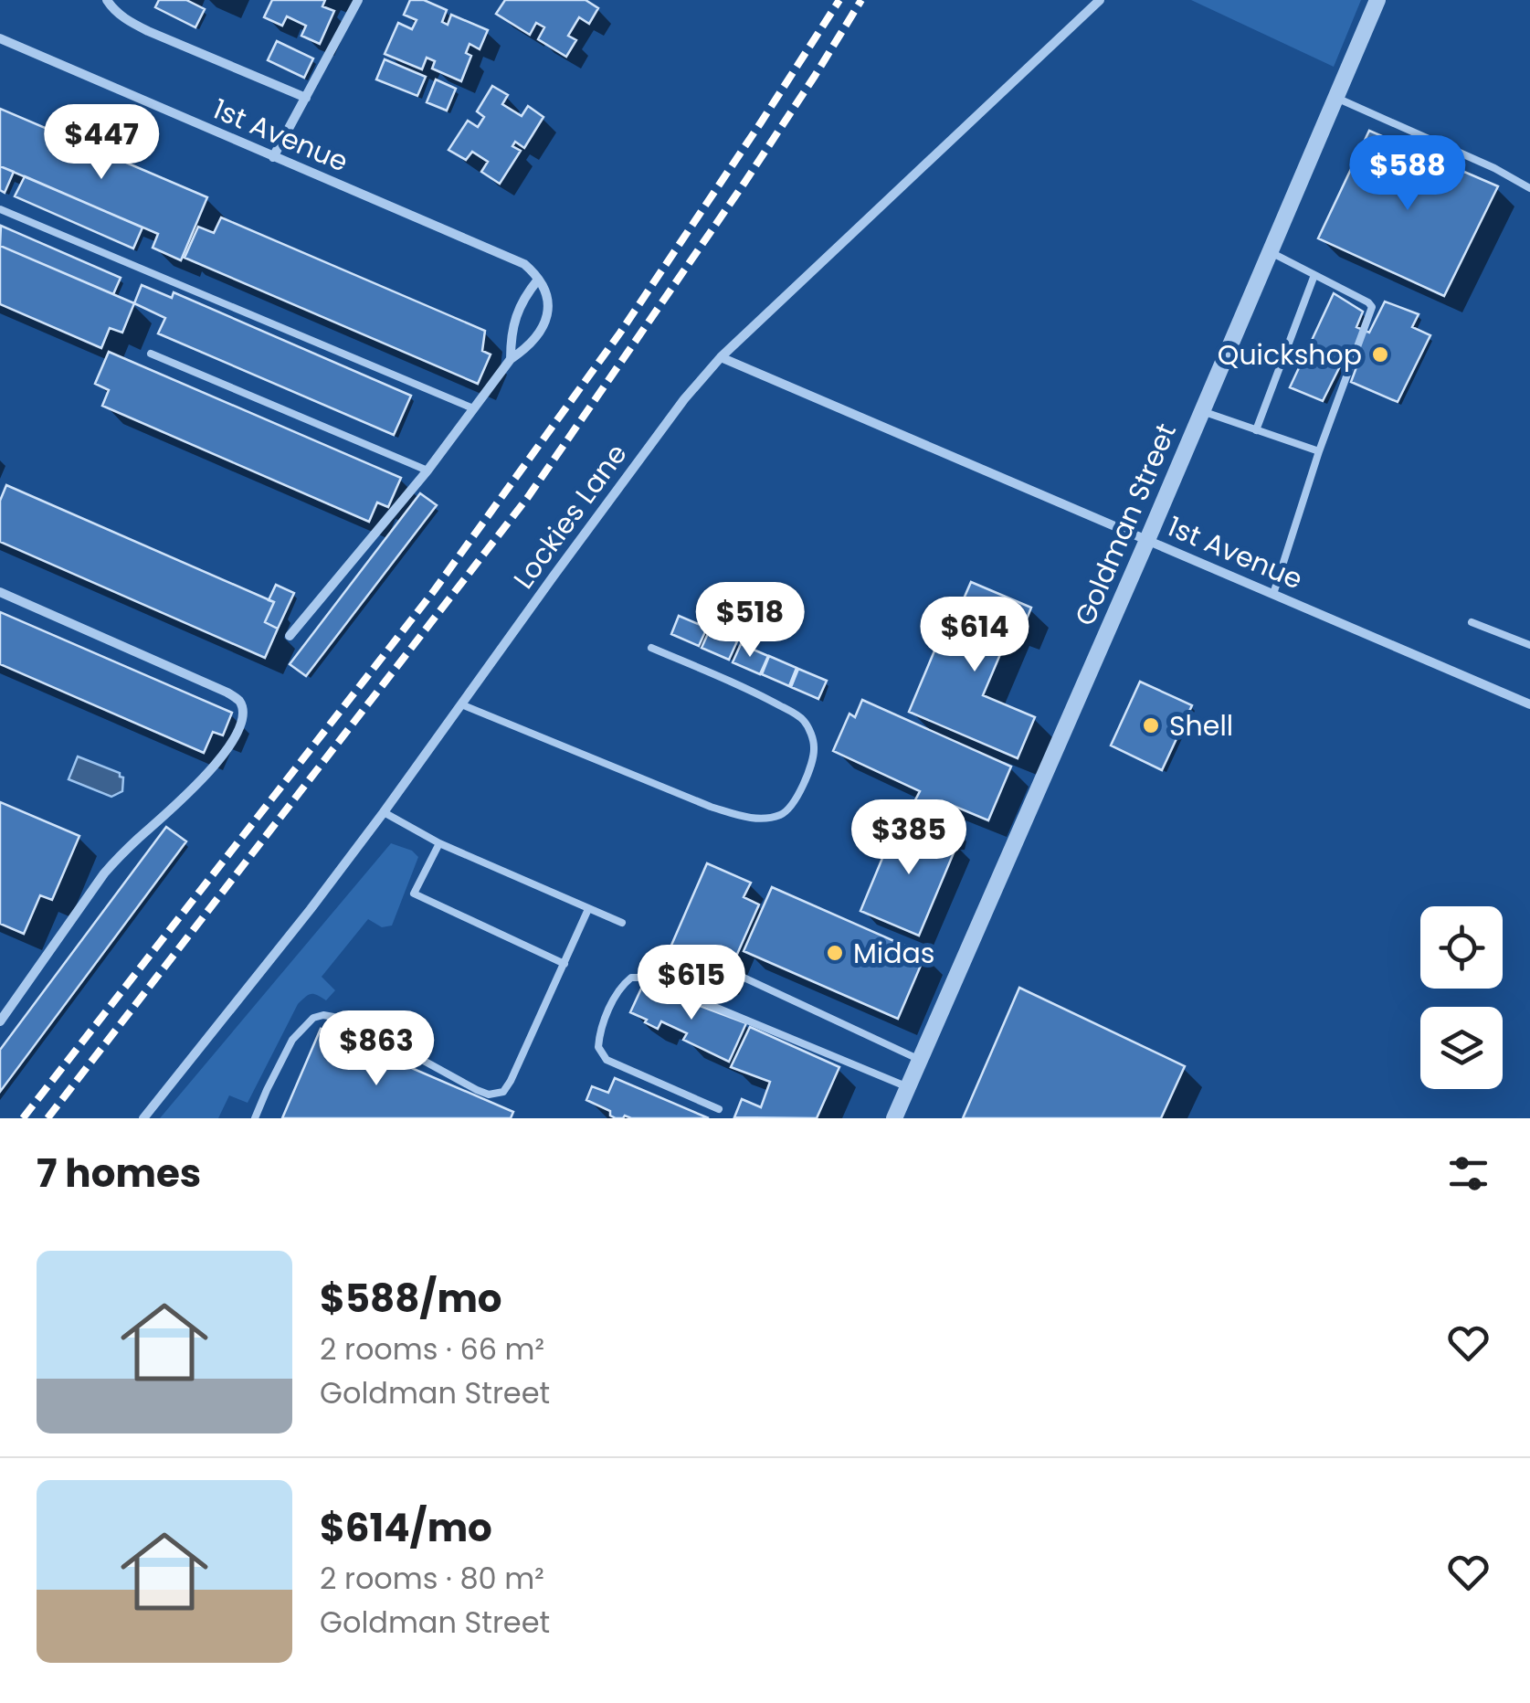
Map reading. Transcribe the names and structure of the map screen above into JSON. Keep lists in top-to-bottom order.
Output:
{
  "streets": {
    "street": ["1st Avenue", "Lockies Lane", "Goldman Street"]
  },
  "crossings": [
    ["1st Avenue", "Lockies Lane"],
    ["1st Avenue", "Goldman Street"]
  ],
  "places": ["Quickshop", "Shell", "Midas"],
  "page": {
    "price": [
      "$447",
      "$588",
      "$518",
      "$614",
      "$385",
      "$615",
      "$863"
    ],
    "heading": "7 homes",
    "list": [
      {
        "name": "$588/mo",
        "note": "2 rooms · 66 m² · Goldman Street"
      },
      {
        "name": "$614/mo",
        "note": "2 rooms · 80 m² · Goldman Street"
      }
    ]
  }
}
